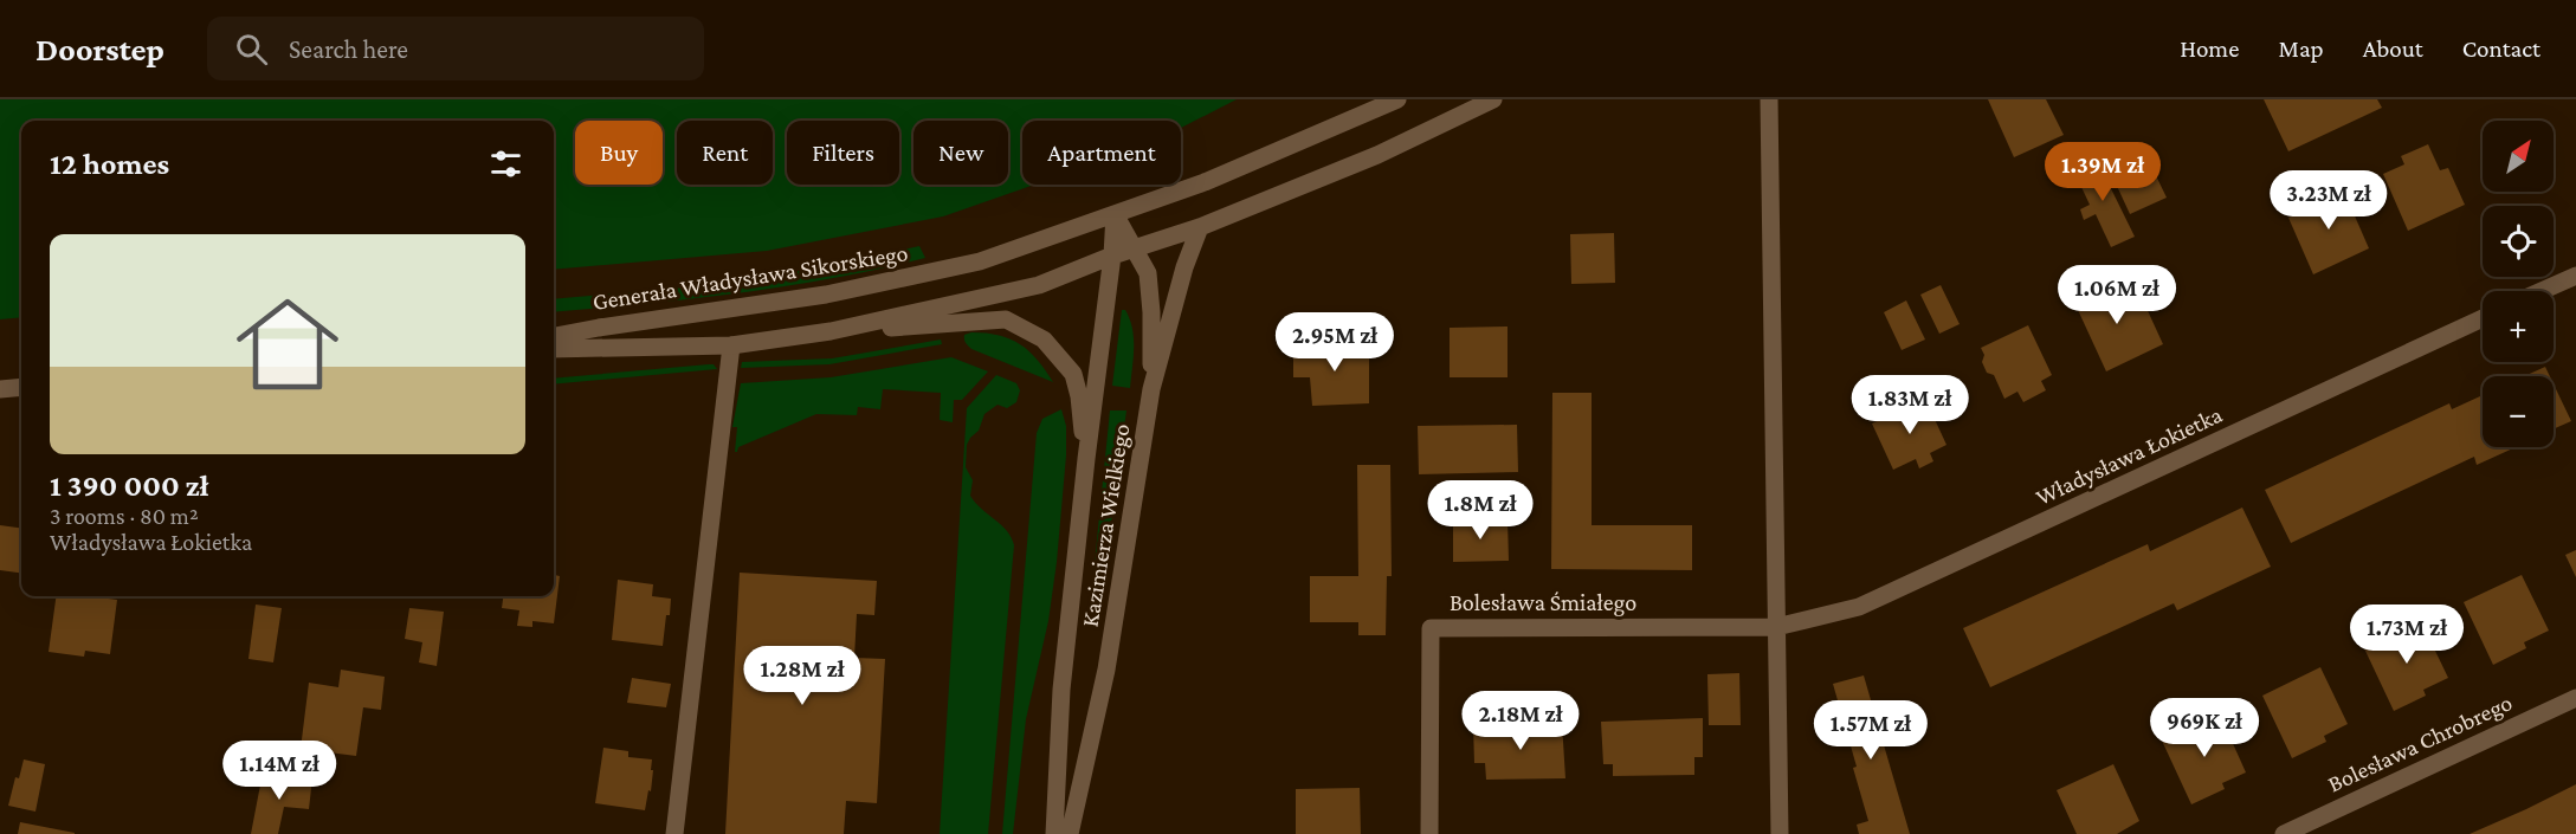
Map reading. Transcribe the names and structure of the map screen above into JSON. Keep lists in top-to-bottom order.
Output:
{
  "streets": {
    "street": [
      "Generała Władysława Sikorskiego",
      "Władysława Łokietka",
      "Kazimierza Wielkiego",
      "Bolesława Śmiałego",
      "Bolesława Chrobrego"
    ]
  },
  "crossings": [
    ["Generała Władysława Sikorskiego", "Kazimierza Wielkiego"],
    ["Władysława Łokietka", "Bolesława Śmiałego"]
  ],
  "north": "top right",
  "page": {
    "header": "Doorstep",
    "search": "Search here",
    "nav": [
      "Home",
      "Map",
      "About",
      "Contact"
    ],
    "map_buttons": ["+", "−"],
    "chip": [
      "Buy",
      "Rent",
      "Filters",
      "New",
      "Apartment"
    ],
    "heading": "12 homes",
    "price": [
      "1.39M zł",
      "3.23M zł",
      "1.06M zł",
      "2.95M zł",
      "1.83M zł",
      "1.8M zł",
      "1.73M zł",
      "1.28M zł",
      "2.18M zł",
      "969K zł",
      "1.57M zł",
      "1.14M zł"
    ],
    "list": [
      {
        "name": "1 390 000 zł",
        "note": "3 rooms · 80 m² · Władysława Łokietka"
      }
    ]
  }
}
